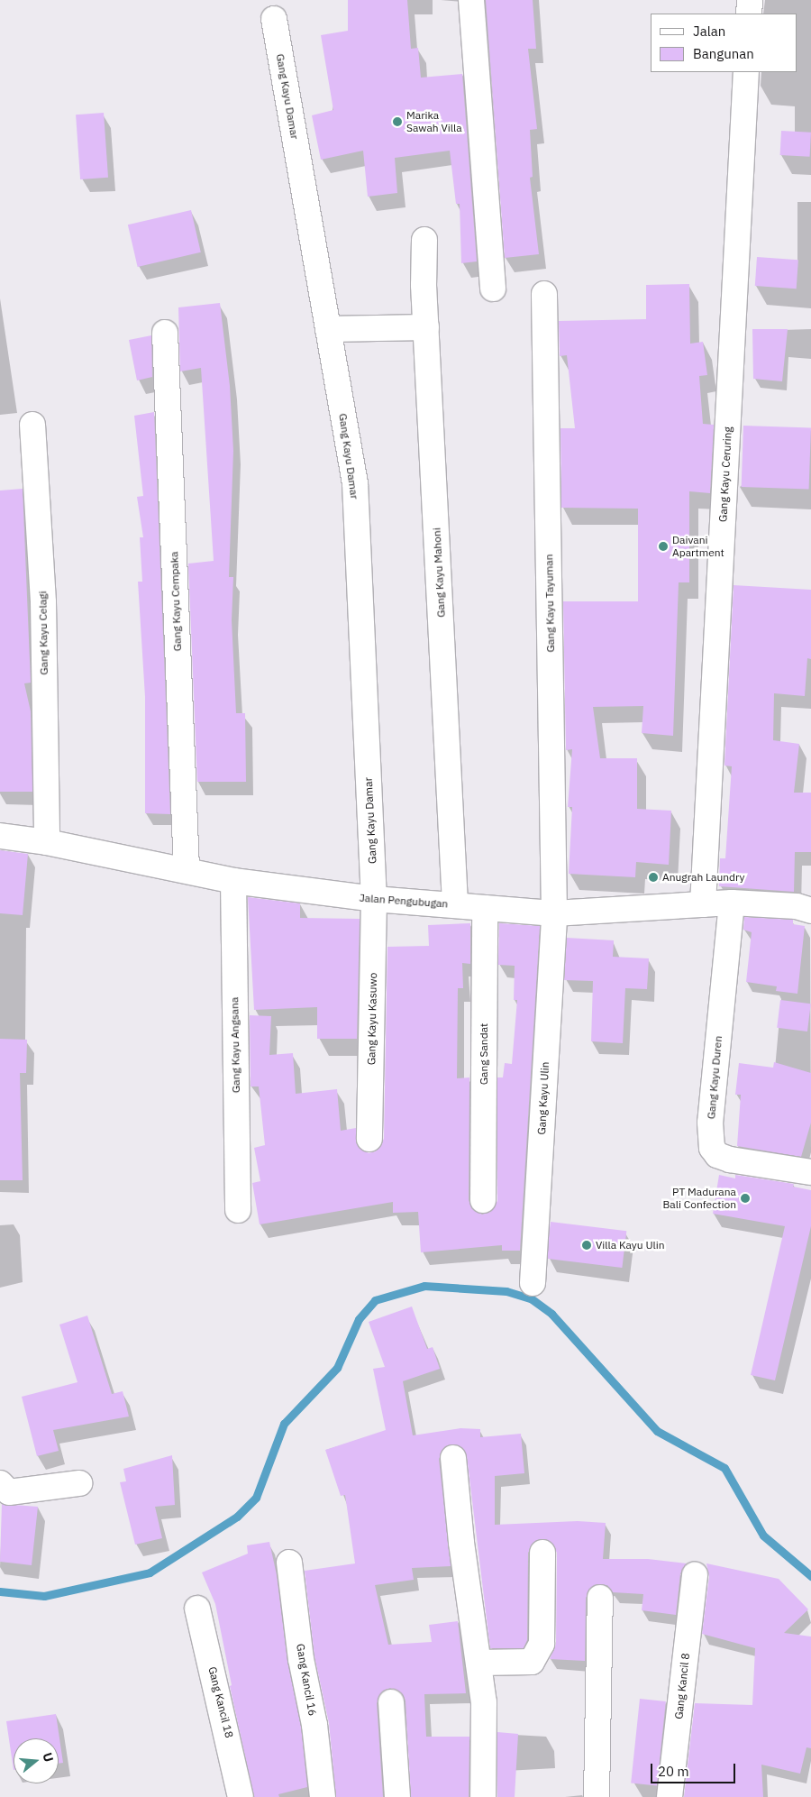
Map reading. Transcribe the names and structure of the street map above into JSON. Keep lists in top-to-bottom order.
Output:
{
  "streets": {
    "street": [
      "Gang Kayu Damar",
      "Gang Kayu Ceruring",
      "Gang Kayu Mahoni",
      "Gang Kayu Cempaka",
      "Gang Kayu Tayuman",
      "Gang Kayu Celagi",
      "Jalan Pengubugan",
      "Gang Kayu Kasuwo",
      "Gang Kayu Angsana",
      "Gang Sandat",
      "Gang Kayu Duren",
      "Gang Kayu Ulin",
      "Gang Kancil 16",
      "Gang Kancil 8",
      "Gang Kancil 18"
    ]
  },
  "crossings": [
    ["Gang Kayu Damar", "Jalan Pengubugan"],
    ["Gang Kayu Damar", "Gang Kayu Kasuwo"],
    ["Gang Kayu Ceruring", "Jalan Pengubugan"],
    ["Gang Kayu Mahoni", "Jalan Pengubugan"],
    ["Gang Kayu Cempaka", "Jalan Pengubugan"],
    ["Gang Kayu Tayuman", "Jalan Pengubugan"],
    ["Gang Kayu Tayuman", "Gang Kayu Ulin"],
    ["Gang Kayu Celagi", "Jalan Pengubugan"],
    ["Jalan Pengubugan", "Gang Kayu Kasuwo"],
    ["Jalan Pengubugan", "Gang Kayu Angsana"],
    ["Jalan Pengubugan", "Gang Sandat"],
    ["Jalan Pengubugan", "Gang Kayu Duren"],
    ["Jalan Pengubugan", "Gang Kayu Ulin"]
  ],
  "places": [
    "Marika Sawah Villa",
    "Daivani Apartment",
    "Anugrah Laundry",
    "PT Madurana Bali Confection",
    "Villa Kayu Ulin"
  ],
  "legend": ["Jalan", "Bangunan"],
  "scale_bar": "20 m",
  "north": "right"
}
